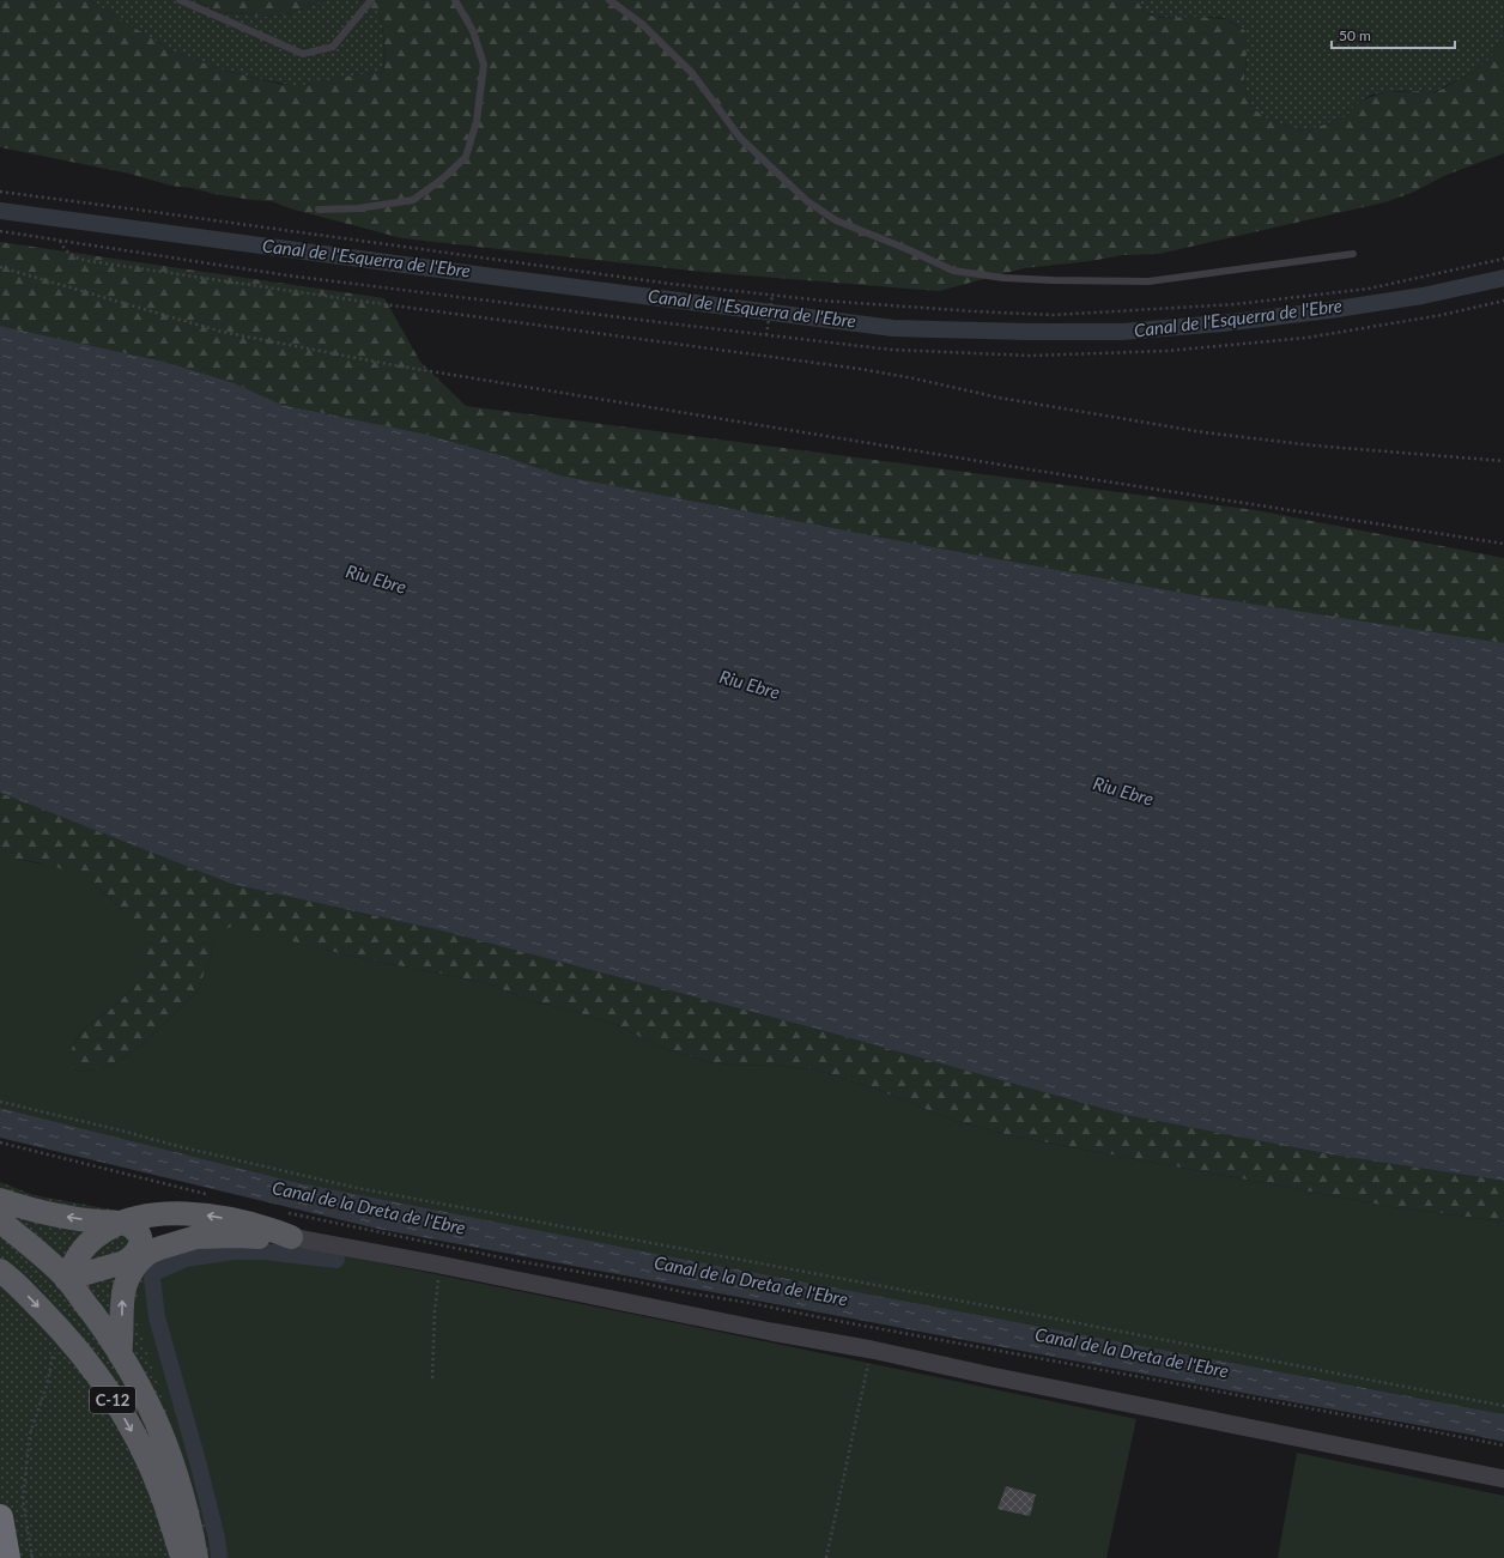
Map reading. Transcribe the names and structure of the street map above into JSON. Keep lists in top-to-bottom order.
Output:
{
  "streets": {
    "main road": ["C-12"]
  },
  "water": ["Canal de l'Esquerra de l'Ebre", "Riu Ebre", "Canal de la Dreta de l'Ebre"],
  "scale_bar": "50 m"
}
